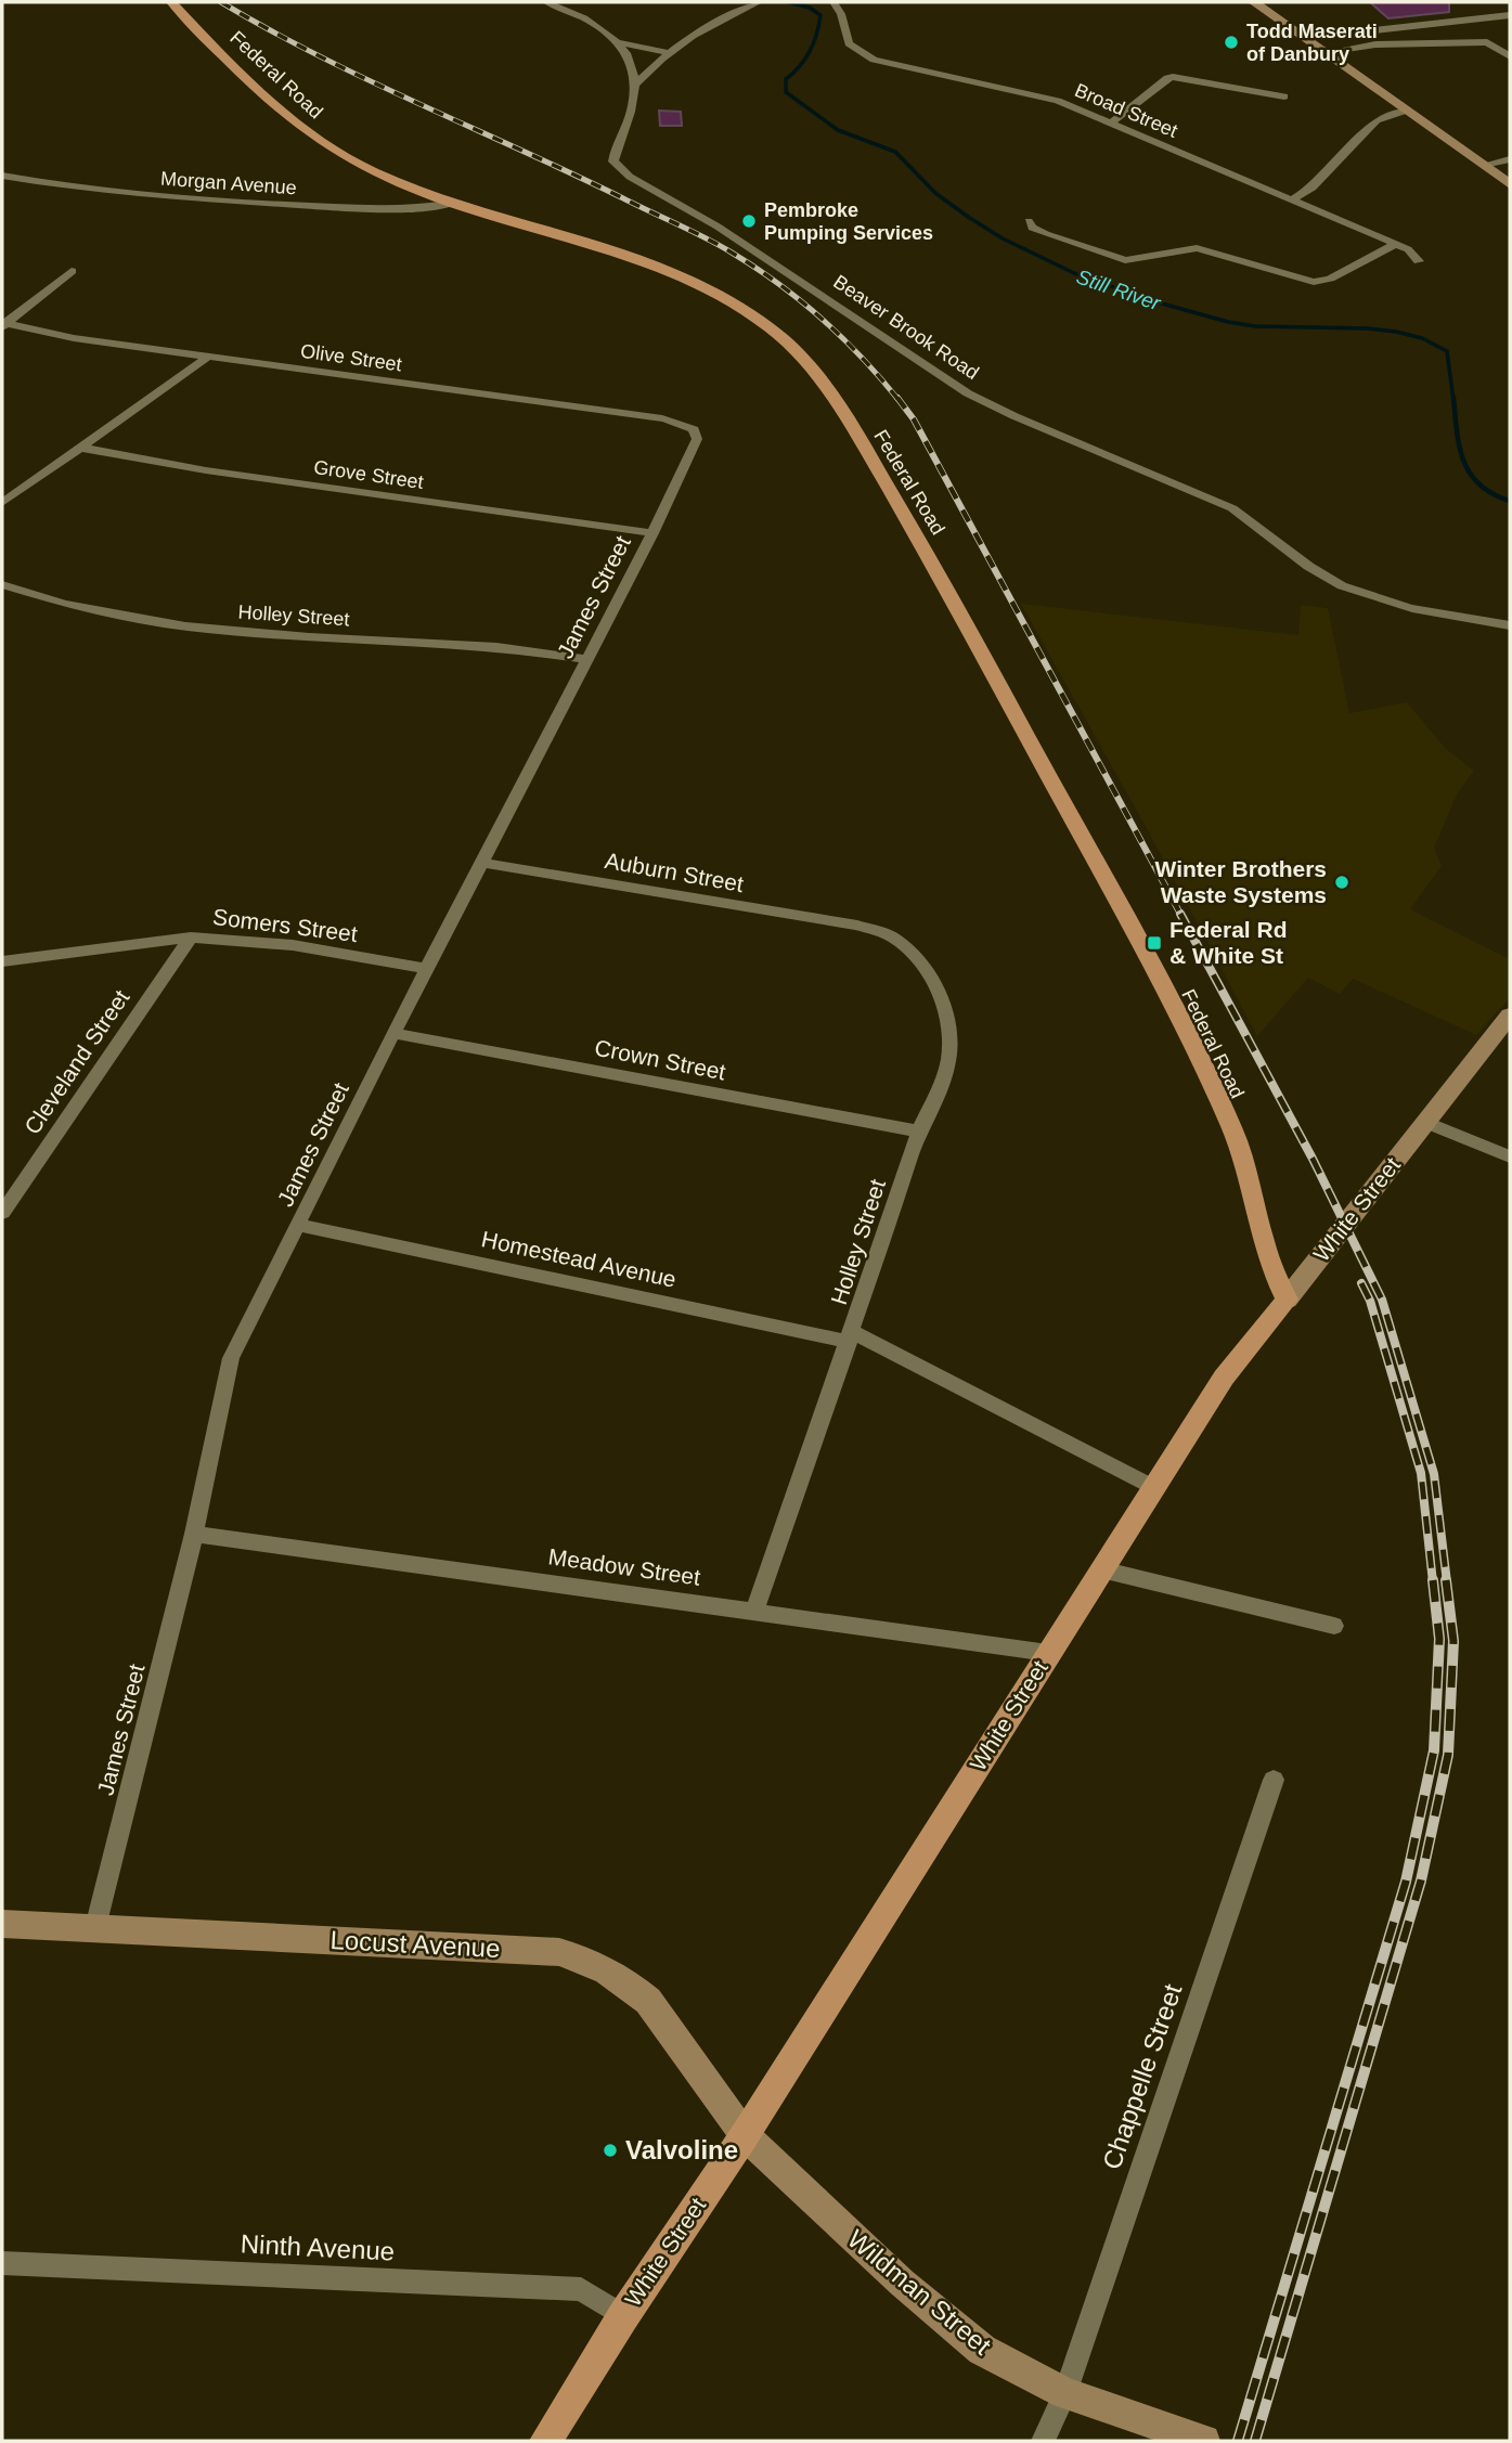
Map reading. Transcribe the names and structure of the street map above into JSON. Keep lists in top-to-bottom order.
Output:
{
  "streets": {
    "main road": [
      "Federal Road",
      "White Street",
      "Locust Avenue",
      "Wildman Street"
    ],
    "street": [
      "Broad Street",
      "Morgan Avenue",
      "Beaver Brook Road",
      "Olive Street",
      "Grove Street",
      "James Street",
      "Holley Street",
      "Auburn Street",
      "Somers Street",
      "Crown Street",
      "Cleveland Street",
      "Homestead Avenue",
      "Meadow Street",
      "Chappelle Street",
      "Ninth Avenue"
    ]
  },
  "crossings": [
    ["Federal Road", "Morgan Avenue"],
    ["Federal Road", "White Street"],
    ["Olive Street", "James Street"],
    ["Grove Street", "James Street"],
    ["James Street", "Holley Street"],
    ["James Street", "Auburn Street"],
    ["James Street", "Somers Street"],
    ["James Street", "Crown Street"],
    ["James Street", "Homestead Avenue"],
    ["James Street", "Meadow Street"],
    ["James Street", "Locust Avenue"],
    ["Holley Street", "Auburn Street"],
    ["Holley Street", "Crown Street"],
    ["Holley Street", "Homestead Avenue"],
    ["Holley Street", "Meadow Street"],
    ["Somers Street", "Cleveland Street"],
    ["White Street", "Homestead Avenue"],
    ["White Street", "Meadow Street"],
    ["White Street", "Locust Avenue"],
    ["White Street", "Ninth Avenue"],
    ["White Street", "Wildman Street"],
    ["Locust Avenue", "Wildman Street"],
    ["Chappelle Street", "Wildman Street"]
  ],
  "water": ["Still River"],
  "places": {
    "other": [
      "Todd Maserati of Danbury",
      "Pembroke Pumping Services",
      "Winter Brothers Waste Systems",
      "Valvoline"
    ],
    "transit": ["Federal Rd & White St"]
  }
}
